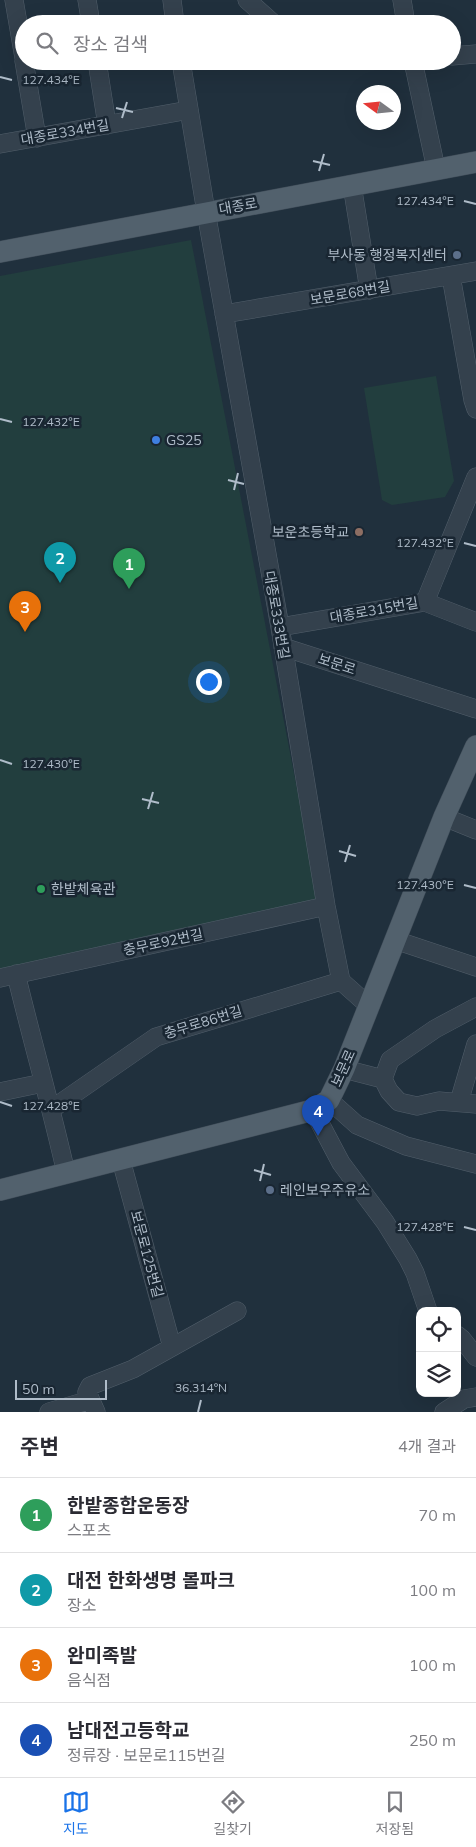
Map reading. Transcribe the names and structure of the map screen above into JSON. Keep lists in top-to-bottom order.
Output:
{
  "streets": {
    "main road": ["대종로", "보문로"],
    "street": [
      "대종로334번길",
      "보문로68번길",
      "대종로315번길",
      "대종로333번길",
      "충무로92번길",
      "충무로86번길",
      "보문로125번길"
    ]
  },
  "crossings": [
    ["대종로", "대종로333번길"],
    ["보문로68번길", "대종로333번길"],
    ["대종로315번길", "대종로333번길"],
    ["대종로333번길", "보문로"],
    ["대종로333번길", "충무로92번길"],
    ["대종로333번길", "충무로86번길"]
  ],
  "places": [
    "부사동 행정복지센터",
    "GS25",
    "보운초등학교",
    "한밭체육관",
    "레인보우주유소"
  ],
  "scale_bar": "50 m",
  "north": "left",
  "page": {
    "search": "장소 검색",
    "pins": [
      "2",
      "1",
      "3",
      "4"
    ],
    "scale": "50 m",
    "heading": ["주변", "4개 결과"],
    "list": [
      {
        "mark": "1",
        "name": "한밭종합운동장",
        "note": "스포츠",
        "value": "70 m"
      },
      {
        "mark": "2",
        "name": "대전 한화생명 볼파크",
        "note": "장소",
        "value": "100 m"
      },
      {
        "mark": "3",
        "name": "완미족발",
        "note": "음식점",
        "value": "100 m"
      },
      {
        "mark": "4",
        "name": "남대전고등학교",
        "note": "정류장 · 보문로115번길",
        "value": "250 m"
      }
    ],
    "nav": ["지도", "길찾기", "저장됨"]
  },
  "coordinates": [
    "127.434°E",
    "127.432°E",
    "127.430°E",
    "127.428°E",
    "36.314°N"
  ]
}
